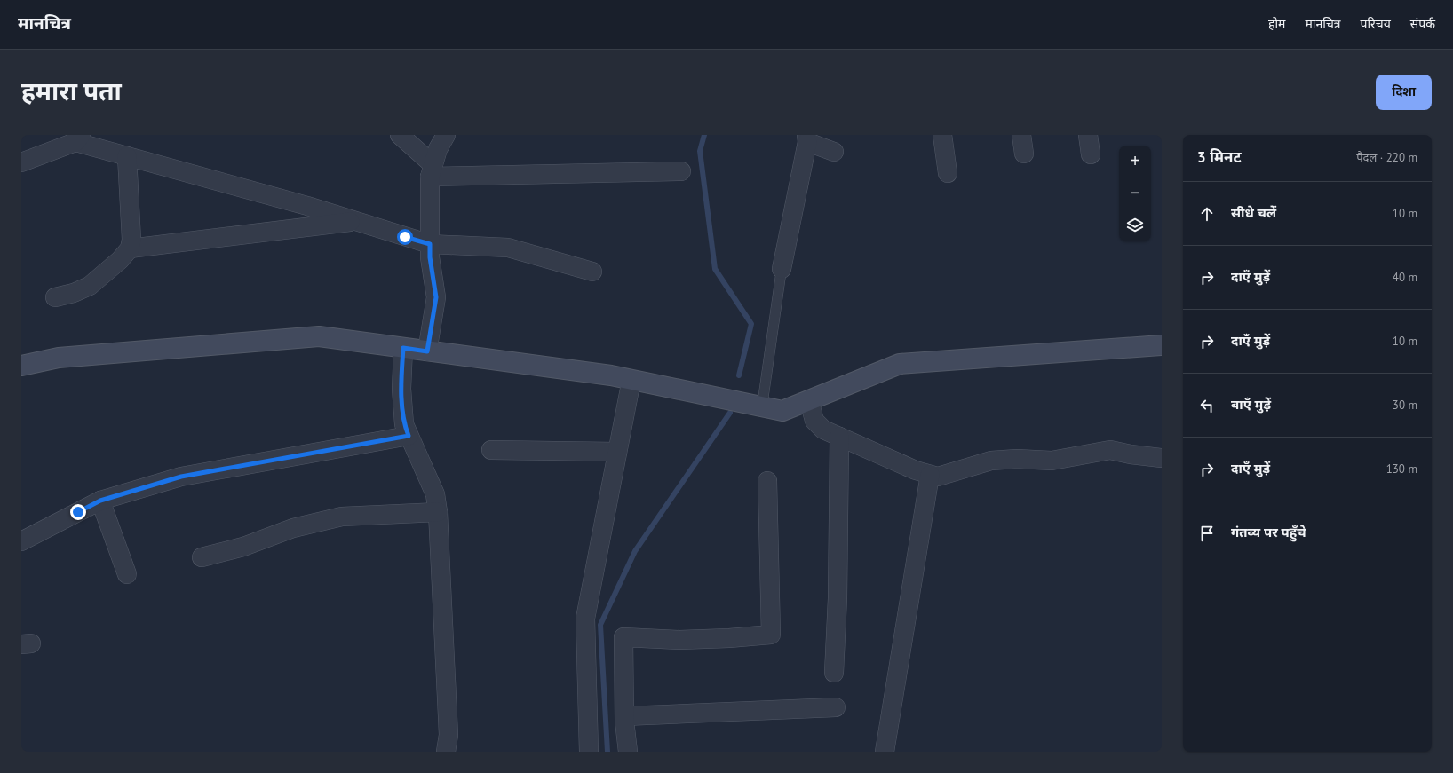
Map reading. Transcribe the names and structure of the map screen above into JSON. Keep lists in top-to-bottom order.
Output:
{
  "page": {
    "header": "मानचित्र",
    "nav": [
      "होम",
      "मानचित्र",
      "परिचय",
      "संपर्क"
    ],
    "title": "हमारा पता",
    "buttons": "दिशा",
    "heading": ["3 मिनट", "पैदल · 220 m"],
    "map_buttons": ["+", "−"],
    "list": [
      ["सीधे चलें", "10 m"],
      ["दाएँ मुड़ें", "40 m"],
      ["दाएँ मुड़ें", "10 m"],
      ["बाएँ मुड़ें", "30 m"],
      ["दाएँ मुड़ें", "130 m"],
      "गंतव्य पर पहुँचे"
    ]
  }
}
